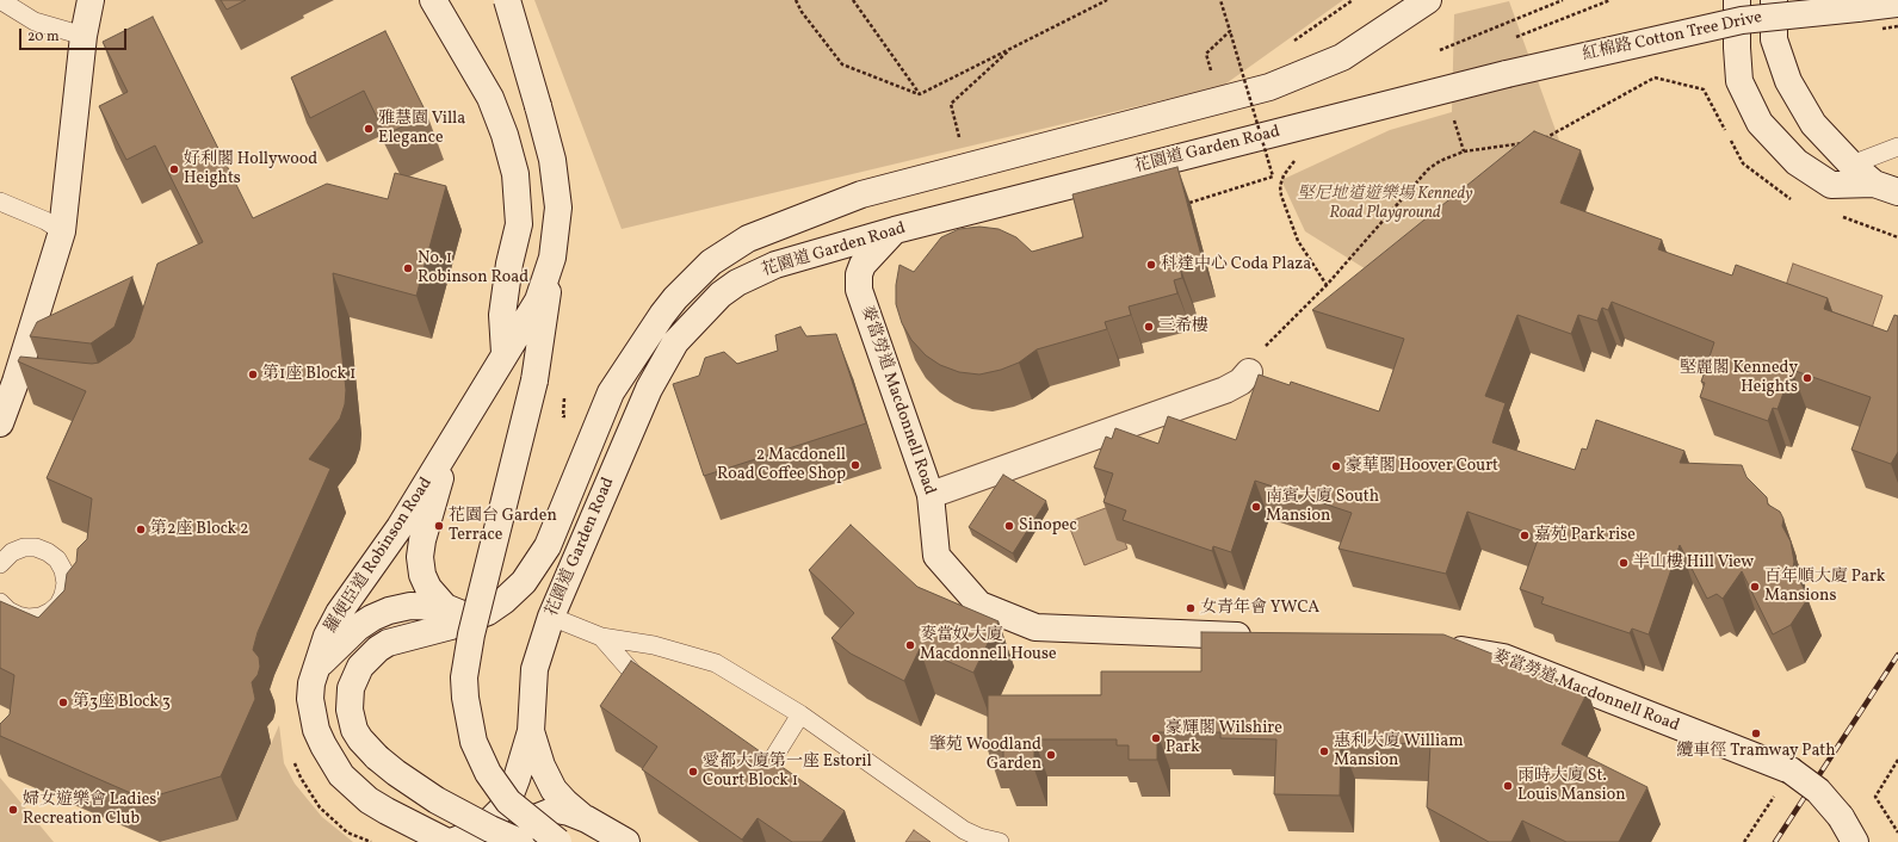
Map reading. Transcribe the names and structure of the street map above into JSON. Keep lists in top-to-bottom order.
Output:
{
  "streets": {
    "main road": [
      "紅棉路 Cotton Tree Drive",
      "花園道 Garden Road",
      "麥當勞道 Macdonnell Road",
      "羅便臣道 Robinson Road"
    ]
  },
  "crossings": [
    ["紅棉路 Cotton Tree Drive", "花園道 Garden Road"],
    ["花園道 Garden Road", "麥當勞道 Macdonnell Road"],
    ["花園道 Garden Road", "羅便臣道 Robinson Road"]
  ],
  "parks": ["堅尼地道遊樂場 Kennedy Road Playground"],
  "places": [
    "雅慧園 Villa Elegance",
    "好利閣 Hollywood Heights",
    "科達中心 Coda Plaza",
    "No. 1 Robinson Road",
    "三希樓",
    "第1座 Block 1",
    "堅麗閣 Kennedy Heights",
    "2 Macdonell Road Coffee Shop",
    "豪華閣 Hoover Court",
    "南賓大廈 South Mansion",
    "花園台 Garden Terrace",
    "Sinopec",
    "第2座 Block 2",
    "嘉苑 Park rise",
    "半山樓 Hill View",
    "百年順大廈 Park Mansions",
    "女青年會 YWCA",
    "麥當奴大廈 Macdonnell House",
    "第3座 Block 3",
    "纜車徑 Tramway Path",
    "豪輝閣 Wilshire Park",
    "惠利大廈 William Mansion",
    "肇苑 Woodland Garden",
    "愛都大廈第一座 Estoril Court Block 1",
    "雨時大廈 St. Louis Mansion",
    "婦女遊樂會 Ladies' Recreation Club"
  ],
  "scale_bar": "20 m"
}
